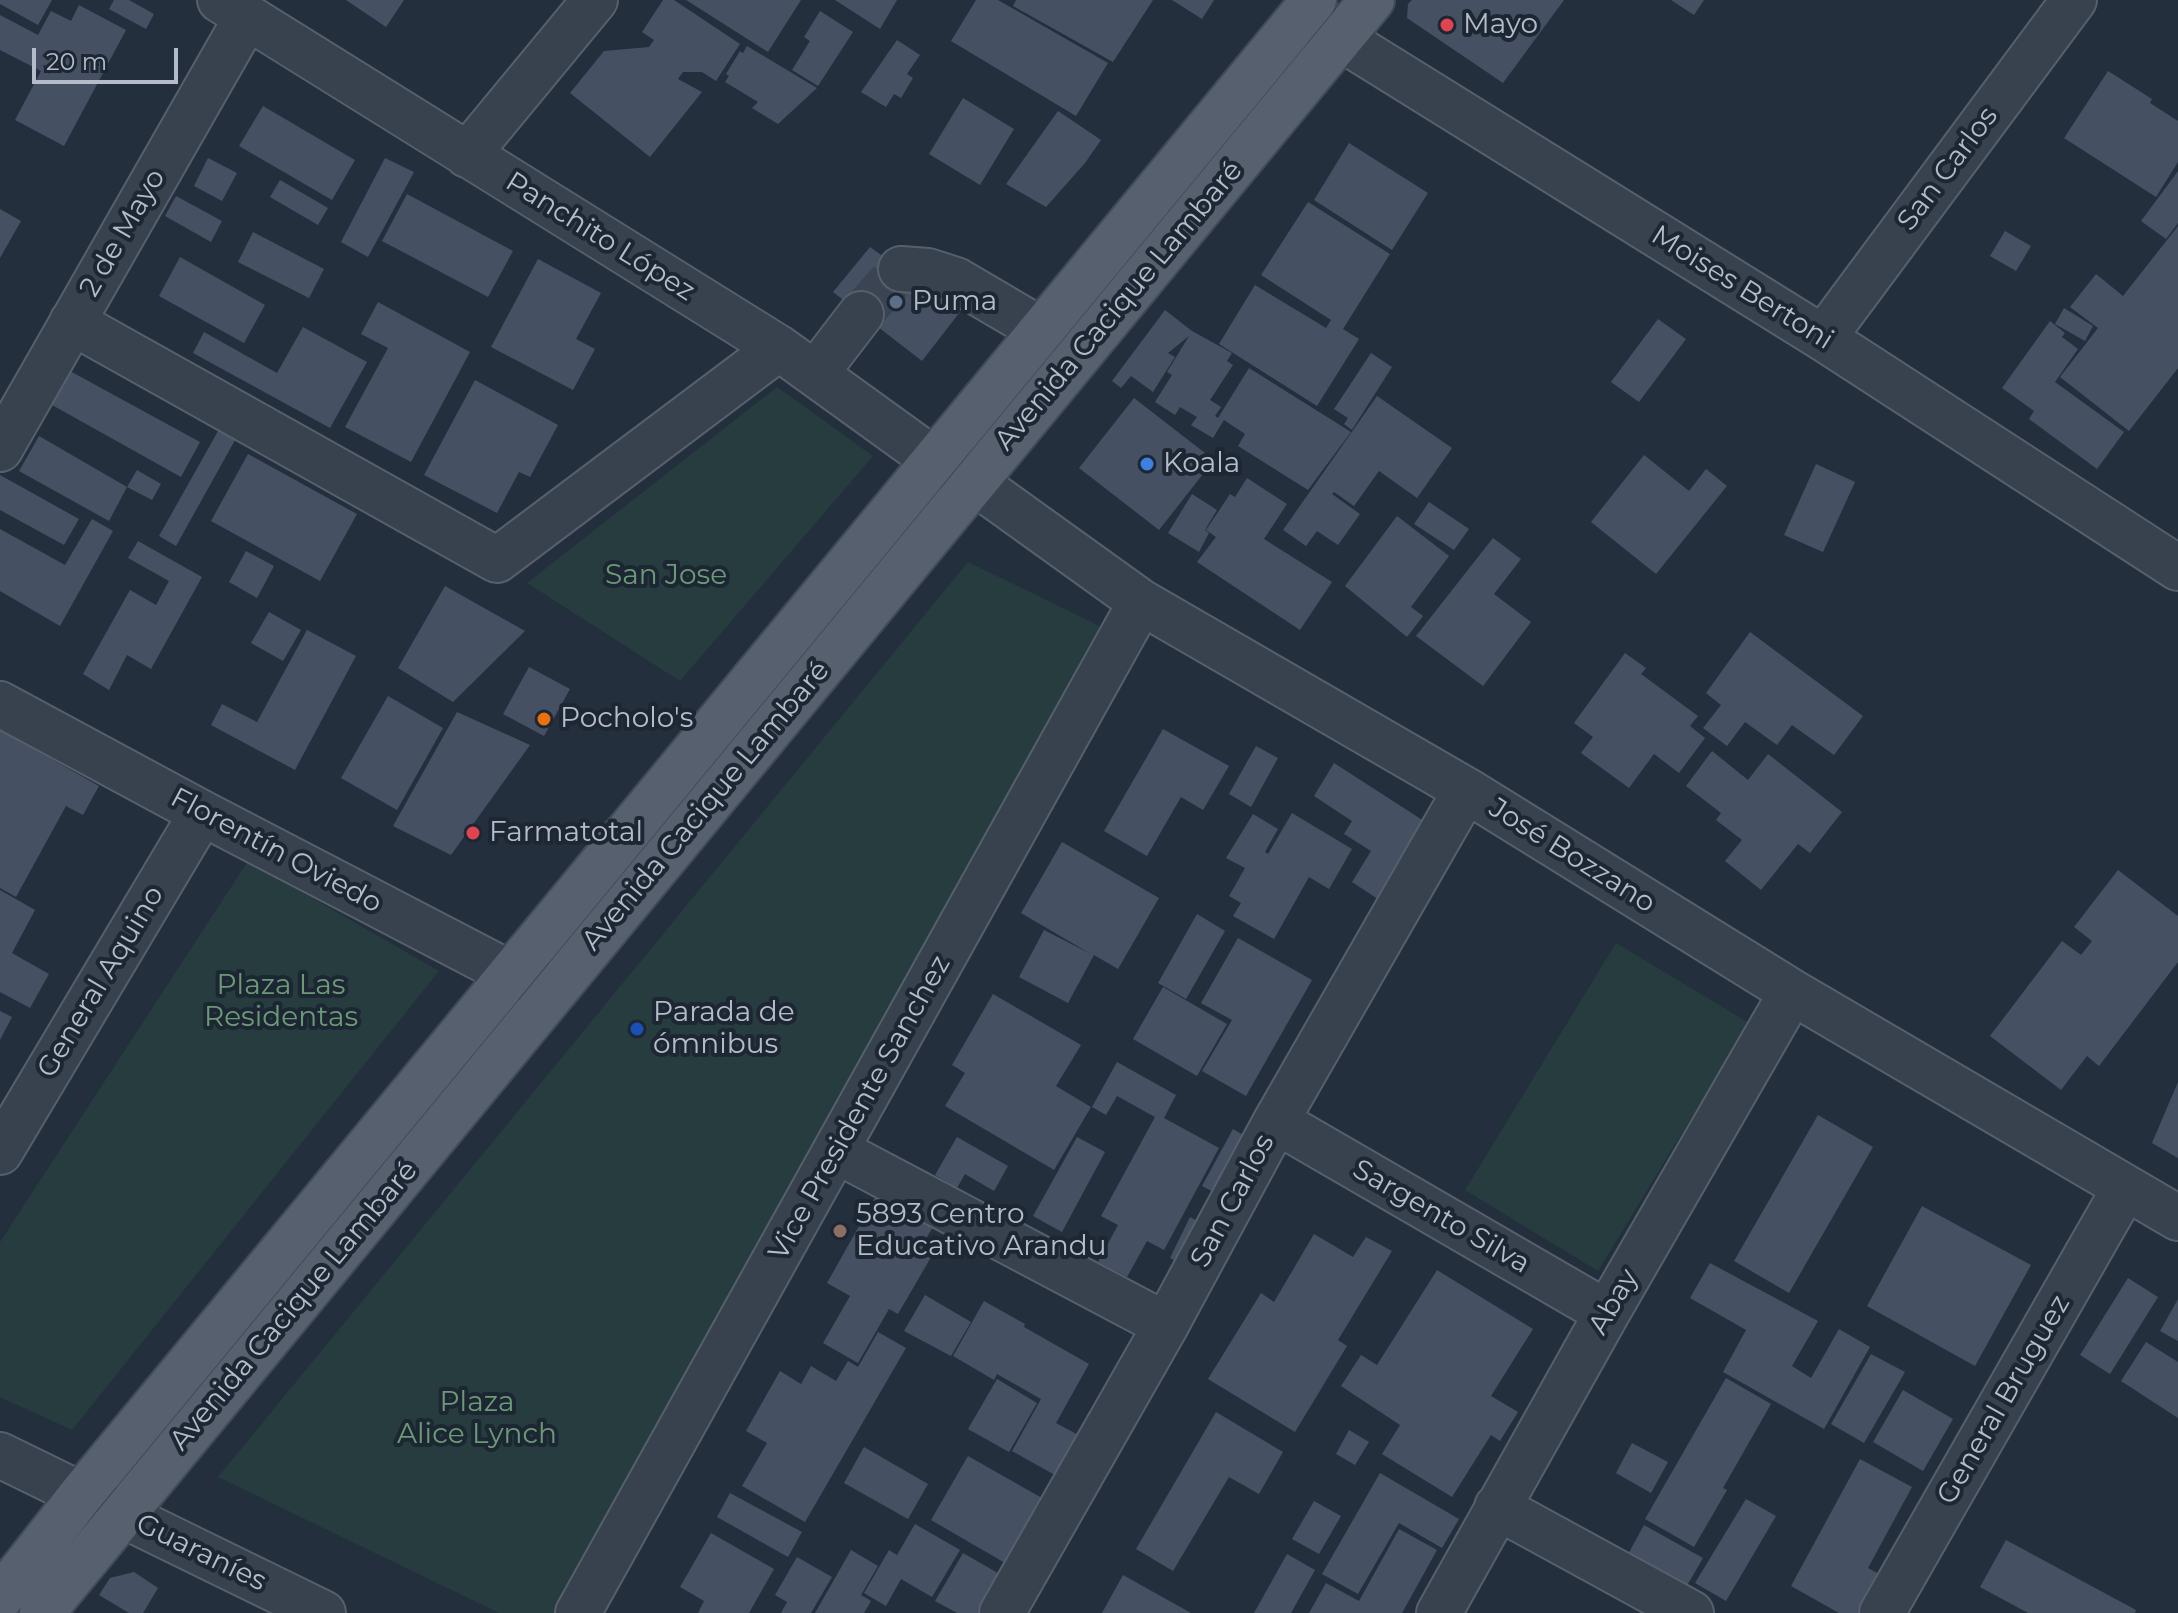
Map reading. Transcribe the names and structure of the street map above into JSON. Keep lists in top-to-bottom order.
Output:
{
  "streets": {
    "main road": ["Avenida Cacique Lambaré"],
    "street": [
      "San Carlos",
      "2 de Mayo",
      "Panchito López",
      "Moises Bertoni",
      "Florentín Oviedo",
      "José Bozzano",
      "General Aquino",
      "Vice Presidente Sanchez",
      "Sargento Silva",
      "Abay",
      "General Bruguez",
      "Guaraníes"
    ]
  },
  "crossings": [
    ["San Carlos", "Moises Bertoni"],
    ["San Carlos", "José Bozzano"],
    ["San Carlos", "Sargento Silva"],
    ["2 de Mayo", "Panchito López"],
    ["Panchito López", "Avenida Cacique Lambaré"],
    ["Panchito López", "José Bozzano"],
    ["Moises Bertoni", "Avenida Cacique Lambaré"],
    ["Avenida Cacique Lambaré", "Florentín Oviedo"],
    ["Avenida Cacique Lambaré", "José Bozzano"],
    ["Avenida Cacique Lambaré", "Guaraníes"],
    ["Florentín Oviedo", "General Aquino"],
    ["José Bozzano", "Vice Presidente Sanchez"],
    ["José Bozzano", "Abay"],
    ["José Bozzano", "General Bruguez"],
    ["Sargento Silva", "Abay"]
  ],
  "parks": ["San Jose", "Plaza Las Residentas", "Plaza Alice Lynch"],
  "places": [
    "Mayo",
    "Puma",
    "Koala",
    "Pocholo's",
    "Farmatotal",
    "Parada de ómnibus",
    "5893 Centro Educativo Arandu"
  ],
  "scale_bar": "20 m"
}
